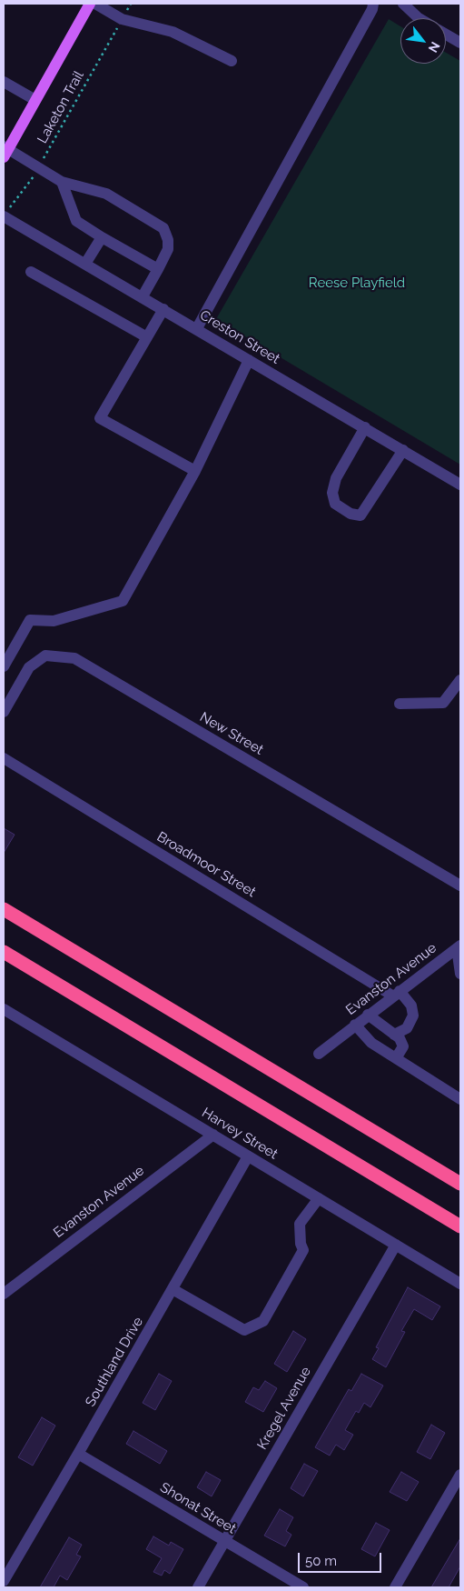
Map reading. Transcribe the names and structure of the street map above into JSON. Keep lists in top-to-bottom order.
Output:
{
  "streets": {
    "street": [
      "Creston Street",
      "New Street",
      "Broadmoor Street",
      "Evanston Avenue",
      "Harvey Street",
      "Southland Drive",
      "Kregel Avenue",
      "Shonat Street"
    ],
    "path": ["Laketon Trail"]
  },
  "crossings": [
    ["Laketon Trail", "Creston Street"],
    ["Broadmoor Street", "Evanston Avenue"],
    ["Evanston Avenue", "Harvey Street"],
    ["Harvey Street", "Southland Drive"],
    ["Harvey Street", "Kregel Avenue"],
    ["Southland Drive", "Shonat Street"],
    ["Kregel Avenue", "Shonat Street"]
  ],
  "parks": ["Reese Playfield"],
  "scale_bar": "50 m",
  "north": "bottom right"
}
